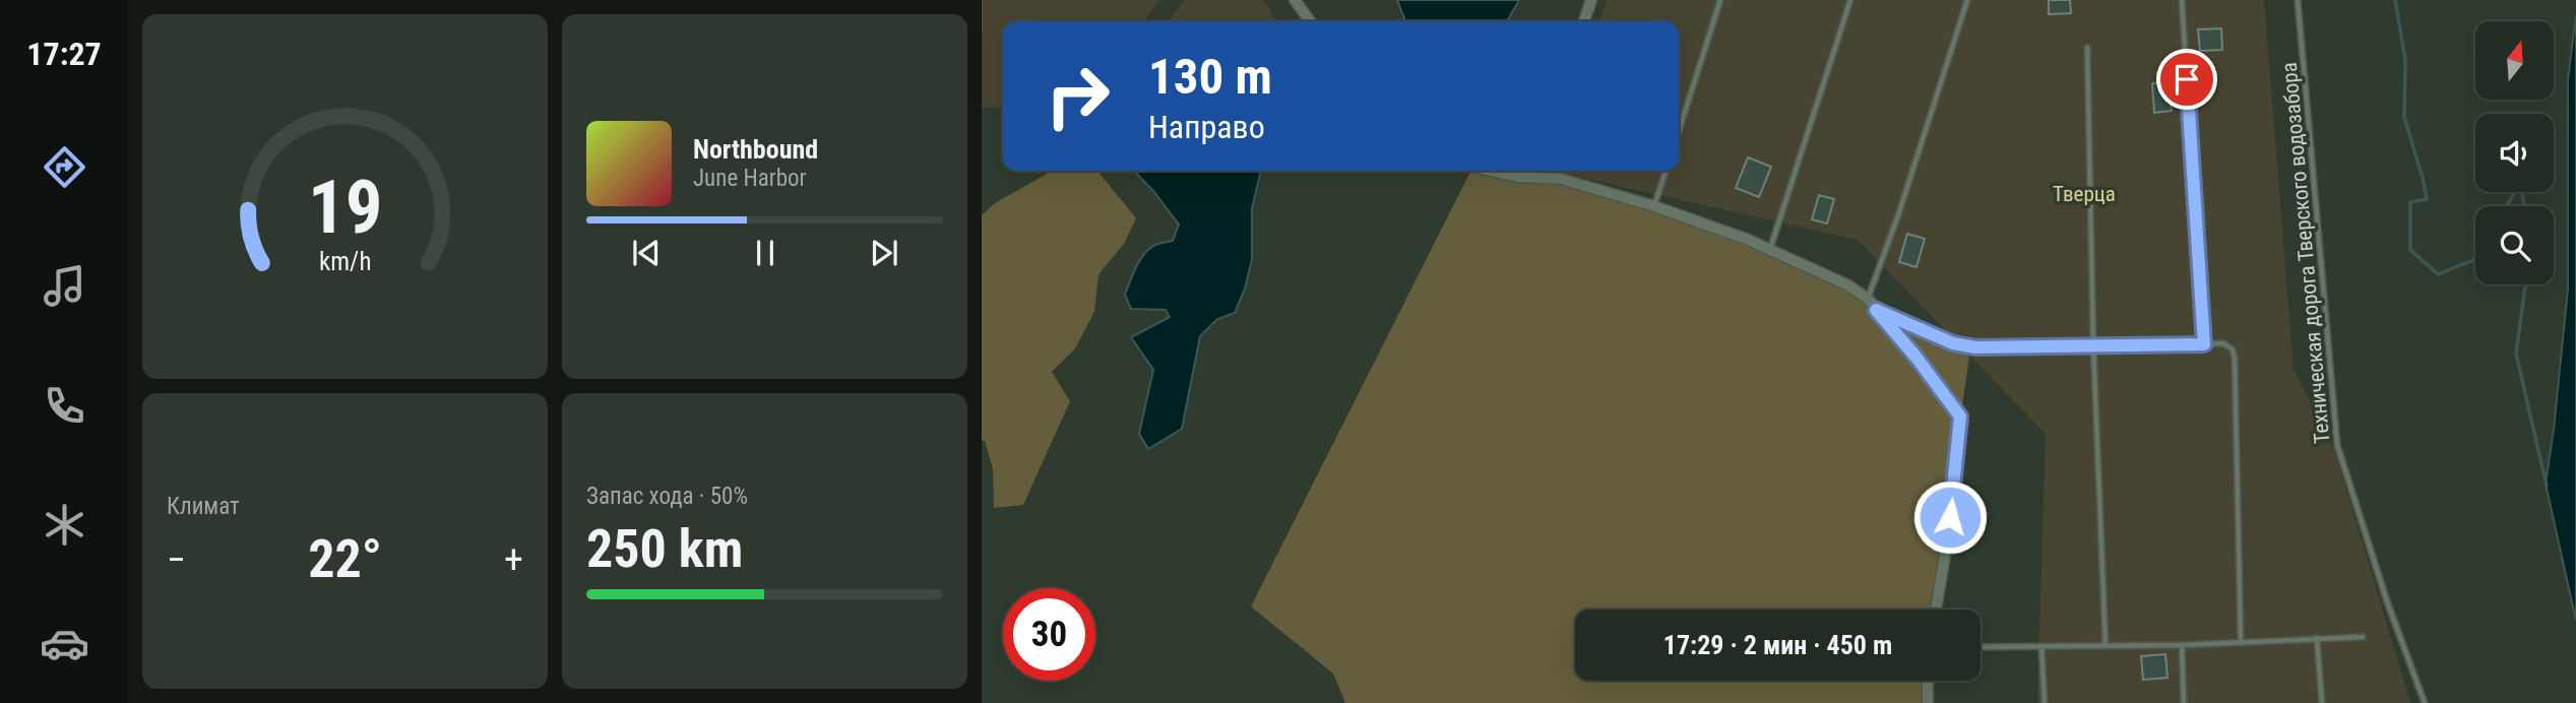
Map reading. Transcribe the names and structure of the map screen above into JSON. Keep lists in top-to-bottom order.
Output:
{
  "streets": {
    "lane": ["Техническая дорога Тверского водозабора"]
  },
  "parks": ["Тверца"],
  "north": "top",
  "page": {
    "tabs": "17:27",
    "turn": ["130 m", "Направо"],
    "song": ["Northbound", "June Harbor"],
    "tile": [
      "Климат",
      ["Запас хода · 50%", "250 km"]
    ],
    "heat": ["−", "22°", "+"],
    "limit": "30",
    "trip": "17:29 · 2 мин · 450 m",
    "gauge": ["19", "km/h"]
  }
}
